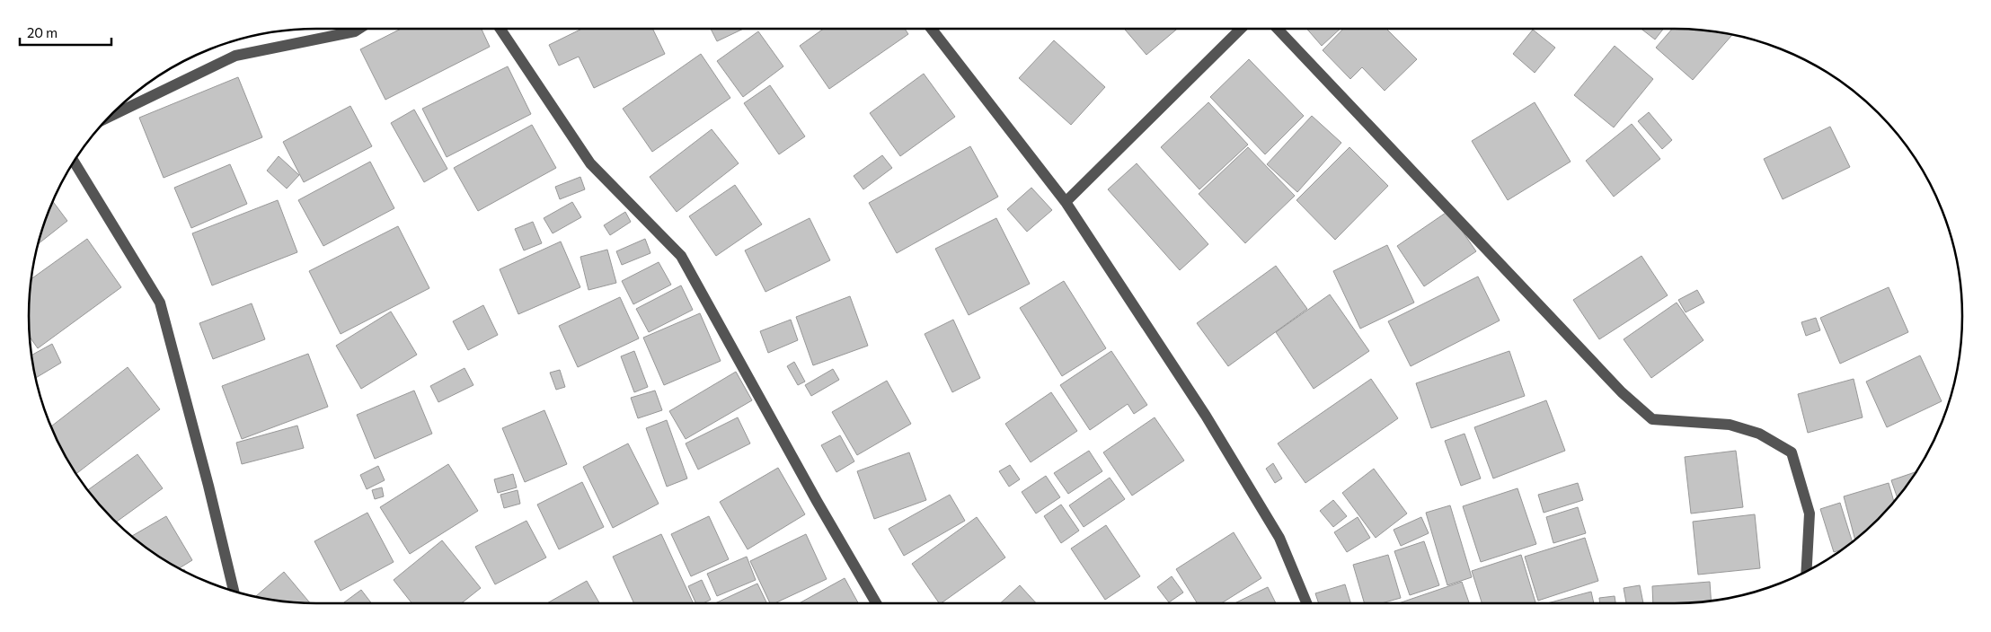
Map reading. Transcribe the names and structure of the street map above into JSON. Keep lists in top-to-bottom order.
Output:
{
  "scale_bar": "20 m"
}
